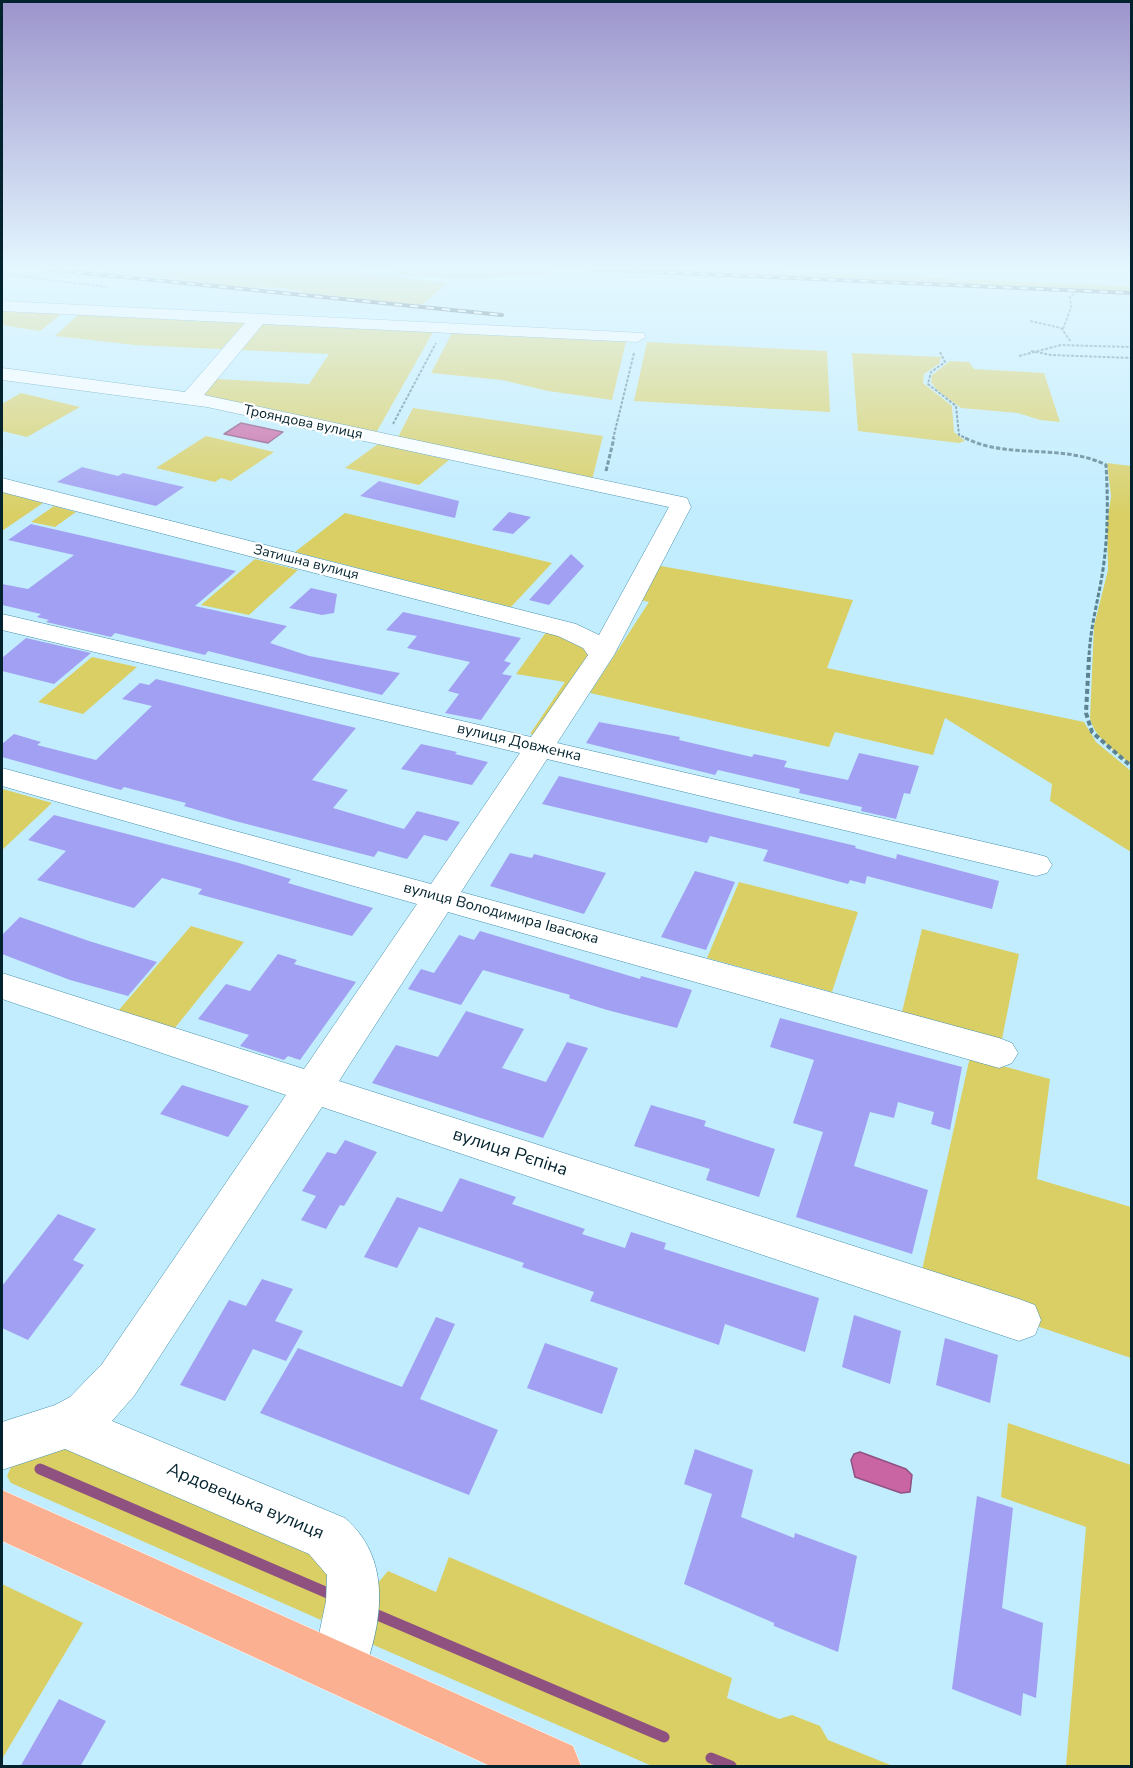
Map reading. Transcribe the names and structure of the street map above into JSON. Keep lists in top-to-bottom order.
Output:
{
  "streets": {
    "street": [
      "Трояндова вулиця",
      "Затишна вулиця",
      "вулиця Довженка",
      "вулиця Володимира Івасюка",
      "вулиця Рєпіна",
      "Ардовецька вулиця"
    ]
  },
  "crossings": [
    ["Трояндова вулиця", "Затишна вулиця"]
  ]
}
